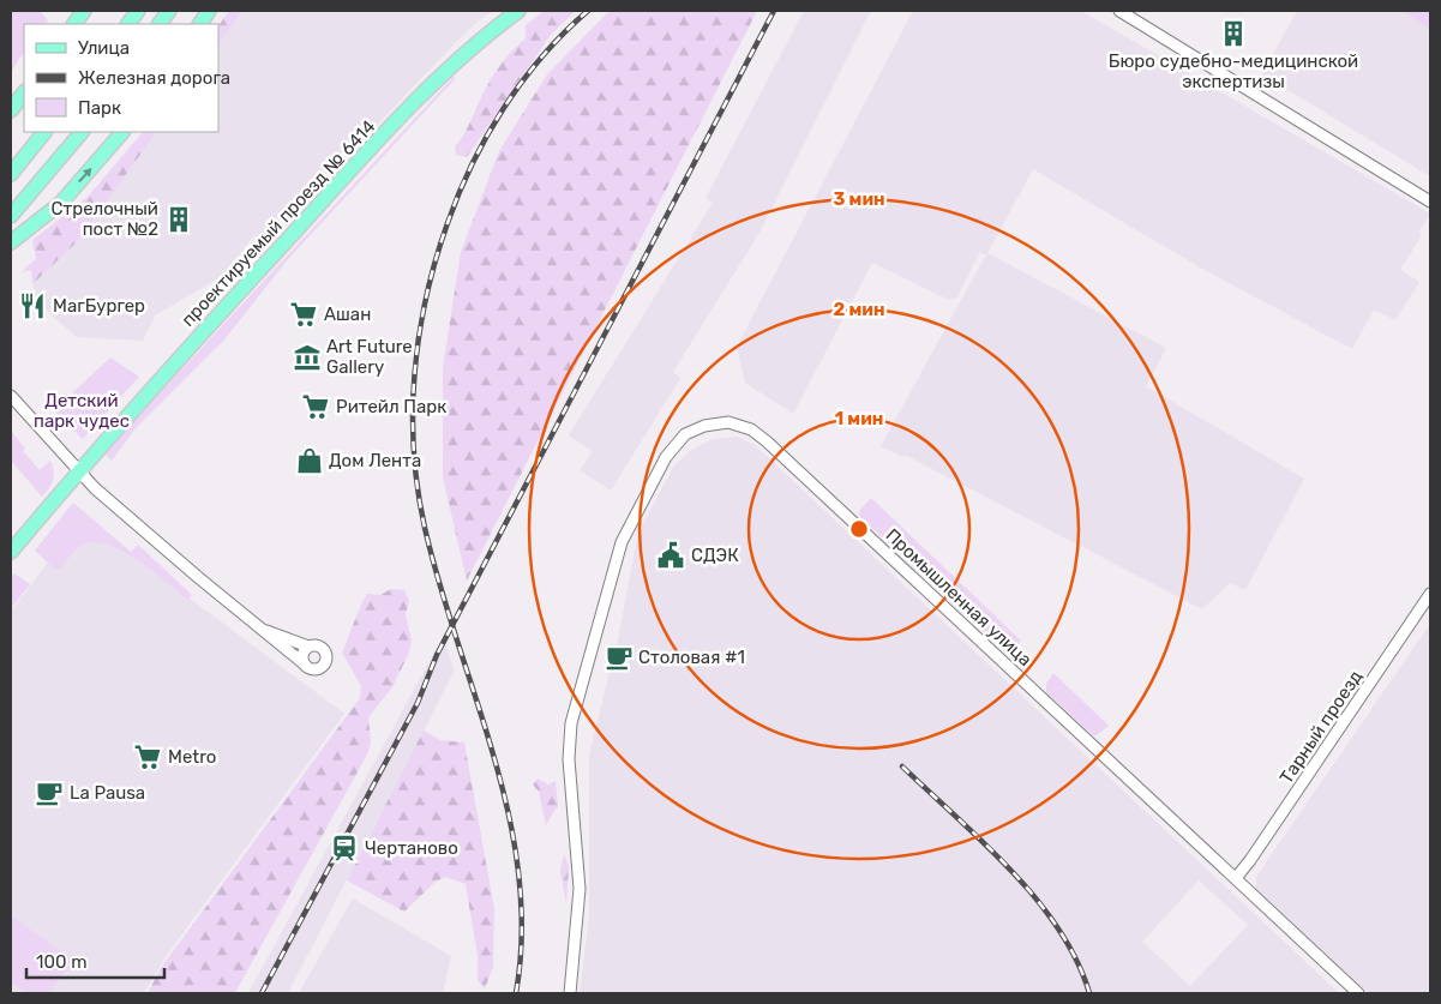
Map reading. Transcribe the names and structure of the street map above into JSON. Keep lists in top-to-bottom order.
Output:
{
  "streets": {
    "main road": ["проектируемый проезд № 6414"],
    "street": ["Промышленная улица", "Тарный проезд"]
  },
  "crossings": [
    ["Промышленная улица", "Тарный проезд"]
  ],
  "parks": ["Детский парк чудес"],
  "places": {
    "building": ["Бюро судебно-медицинской экспертизы", "Стрелочный пост №2"],
    "restaurant": ["МагБургер"],
    "supermarket": ["Ашан", "Ритейл Парк", "Metro"],
    "museum": ["Art Future Gallery"],
    "shop": ["Дом Лента"],
    "public building": ["СДЭК"],
    "cafe": ["Столовая #1", "La Pausa"],
    "station": ["Чертаново"]
  },
  "legend": ["Улица", "Железная дорога", "Парк"],
  "scale_bar": "100 m",
  "rings": ["3 мин", "2 мин", "1 мин"]
}
